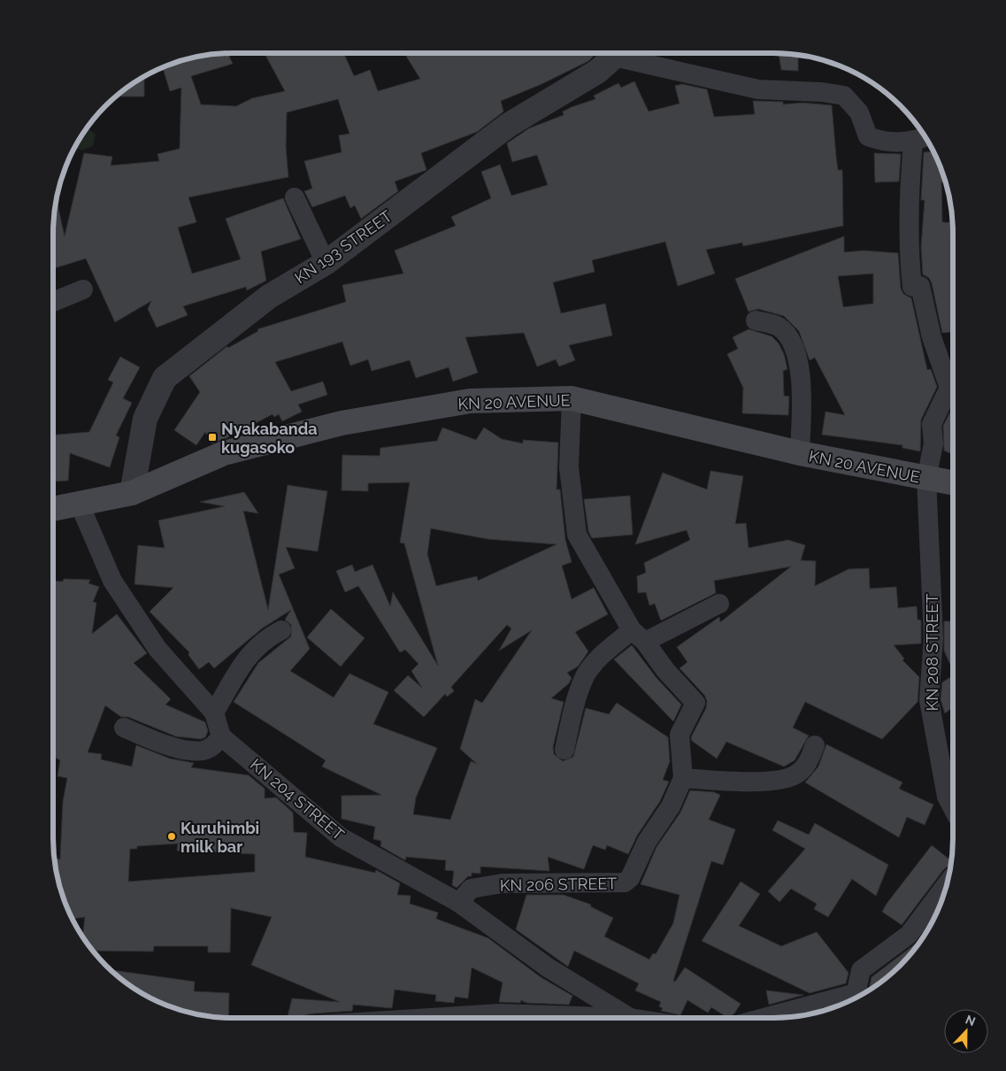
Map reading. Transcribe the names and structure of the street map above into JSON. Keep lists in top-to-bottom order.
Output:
{
  "streets": {
    "main road": ["KN 20 AVENUE"],
    "street": [
      "KN 193 STREET",
      "KN 208 STREET",
      "KN 204 STREET",
      "KN 206 STREET"
    ]
  },
  "crossings": [
    ["KN 193 STREET", "KN 20 AVENUE"],
    ["KN 20 AVENUE", "KN 208 STREET"],
    ["KN 20 AVENUE", "KN 206 STREET"],
    ["KN 204 STREET", "KN 206 STREET"]
  ],
  "places": {
    "transit": ["Nyakabanda kugasoko"],
    "other": ["Kuruhimbi milk bar"]
  },
  "north": "top"
}
